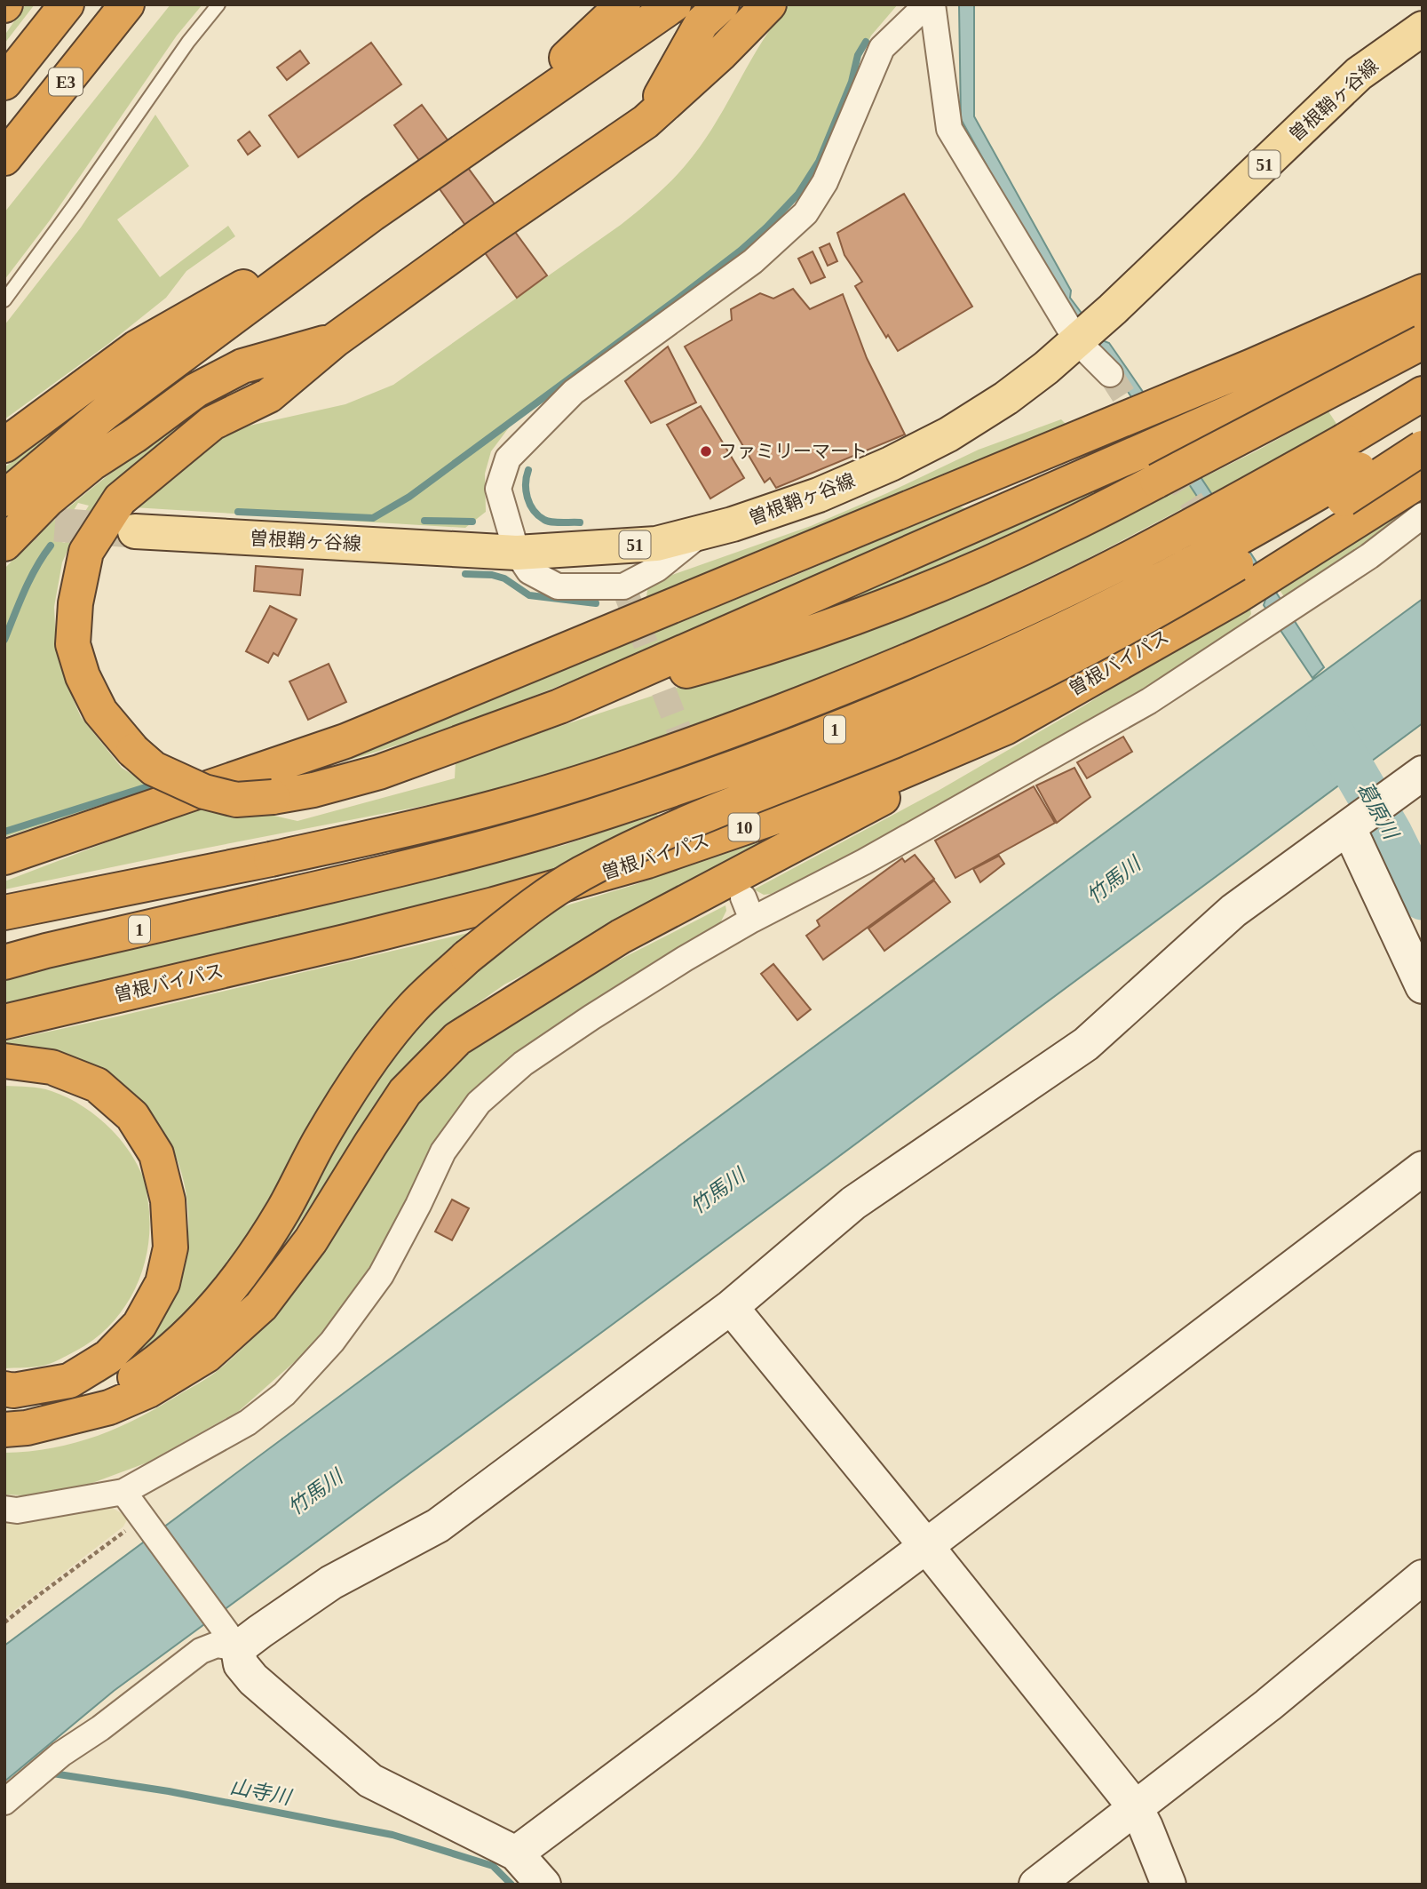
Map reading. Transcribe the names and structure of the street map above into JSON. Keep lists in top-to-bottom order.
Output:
{
  "streets": {
    "highway": [
      "E3",
      "曽根バイパス",
      "1",
      "10"
    ],
    "main road": ["曽根鞘ヶ谷線", "51"]
  },
  "water": ["葛原川", "竹馬川", "山寺川"],
  "places": ["ファミリーマート"]
}
